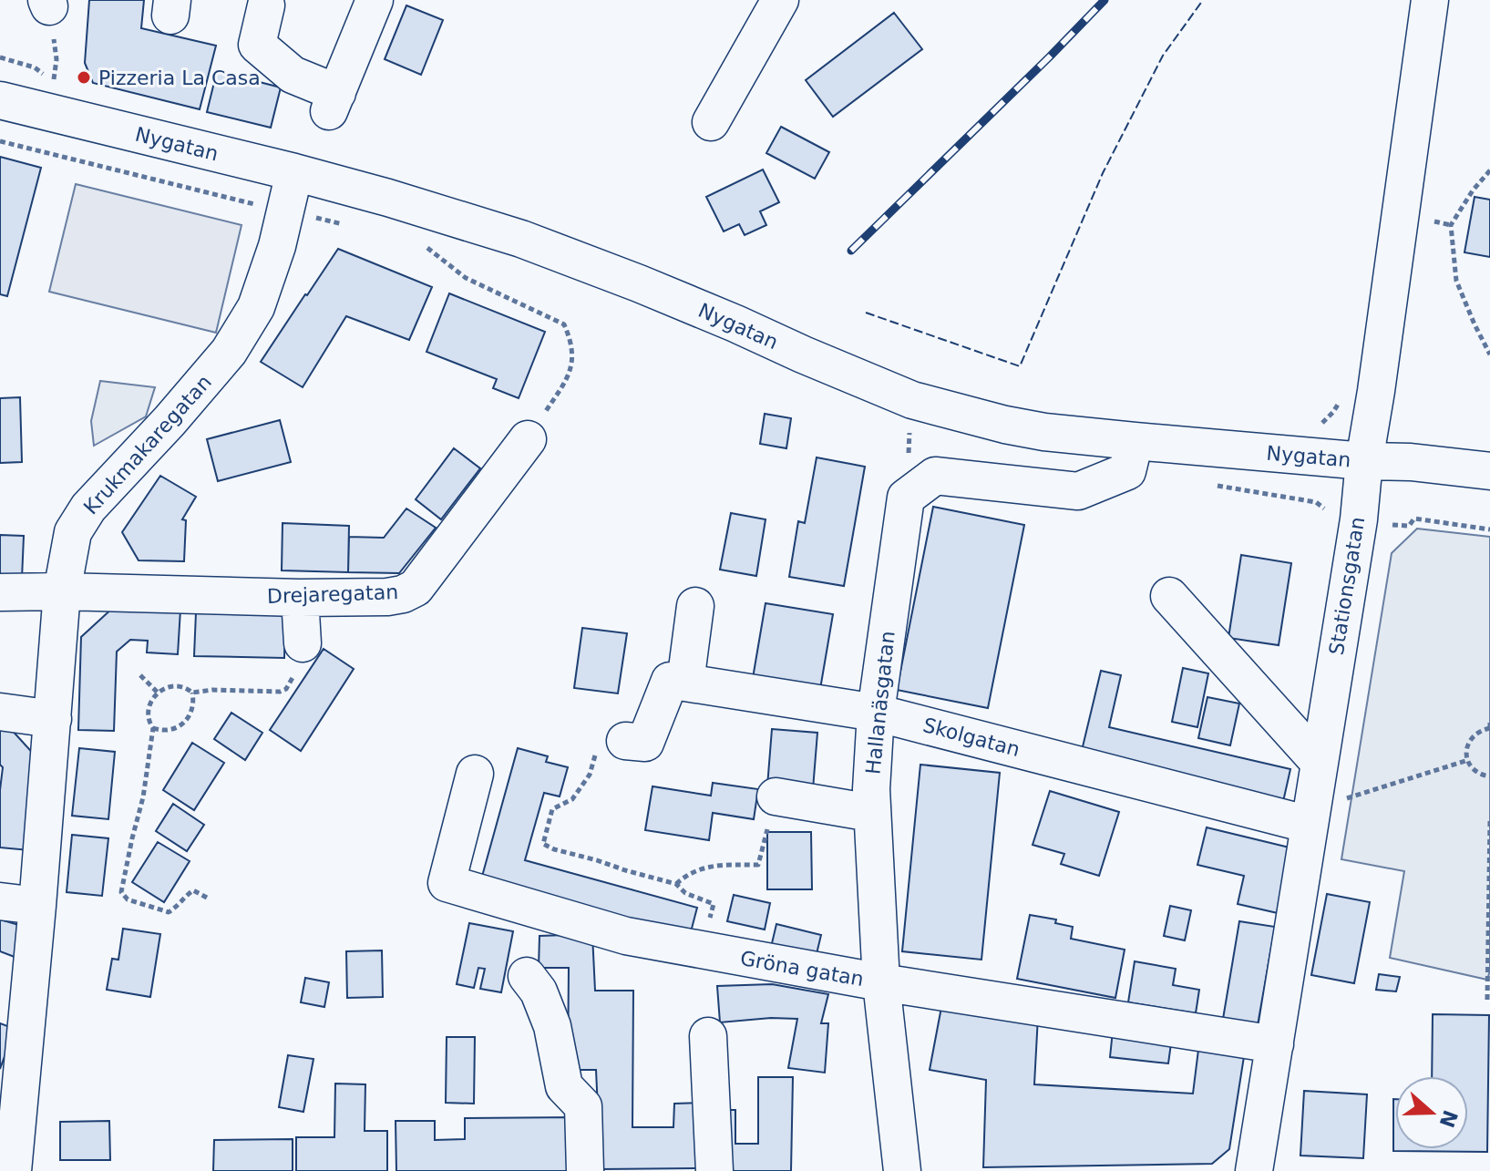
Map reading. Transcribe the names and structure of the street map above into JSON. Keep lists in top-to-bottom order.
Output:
{
  "streets": {
    "street": [
      "Nygatan",
      "Krukmakaregatan",
      "Stationsgatan",
      "Drejaregatan",
      "Hallanäsgatan",
      "Skolgatan",
      "Gröna gatan"
    ]
  },
  "crossings": [
    ["Nygatan", "Krukmakaregatan"],
    ["Nygatan", "Stationsgatan"],
    ["Nygatan", "Hallanäsgatan"],
    ["Krukmakaregatan", "Drejaregatan"],
    ["Stationsgatan", "Skolgatan"],
    ["Stationsgatan", "Gröna gatan"],
    ["Hallanäsgatan", "Skolgatan"],
    ["Hallanäsgatan", "Gröna gatan"]
  ],
  "places": ["Pizzeria La Casa"],
  "north": "right"
}
